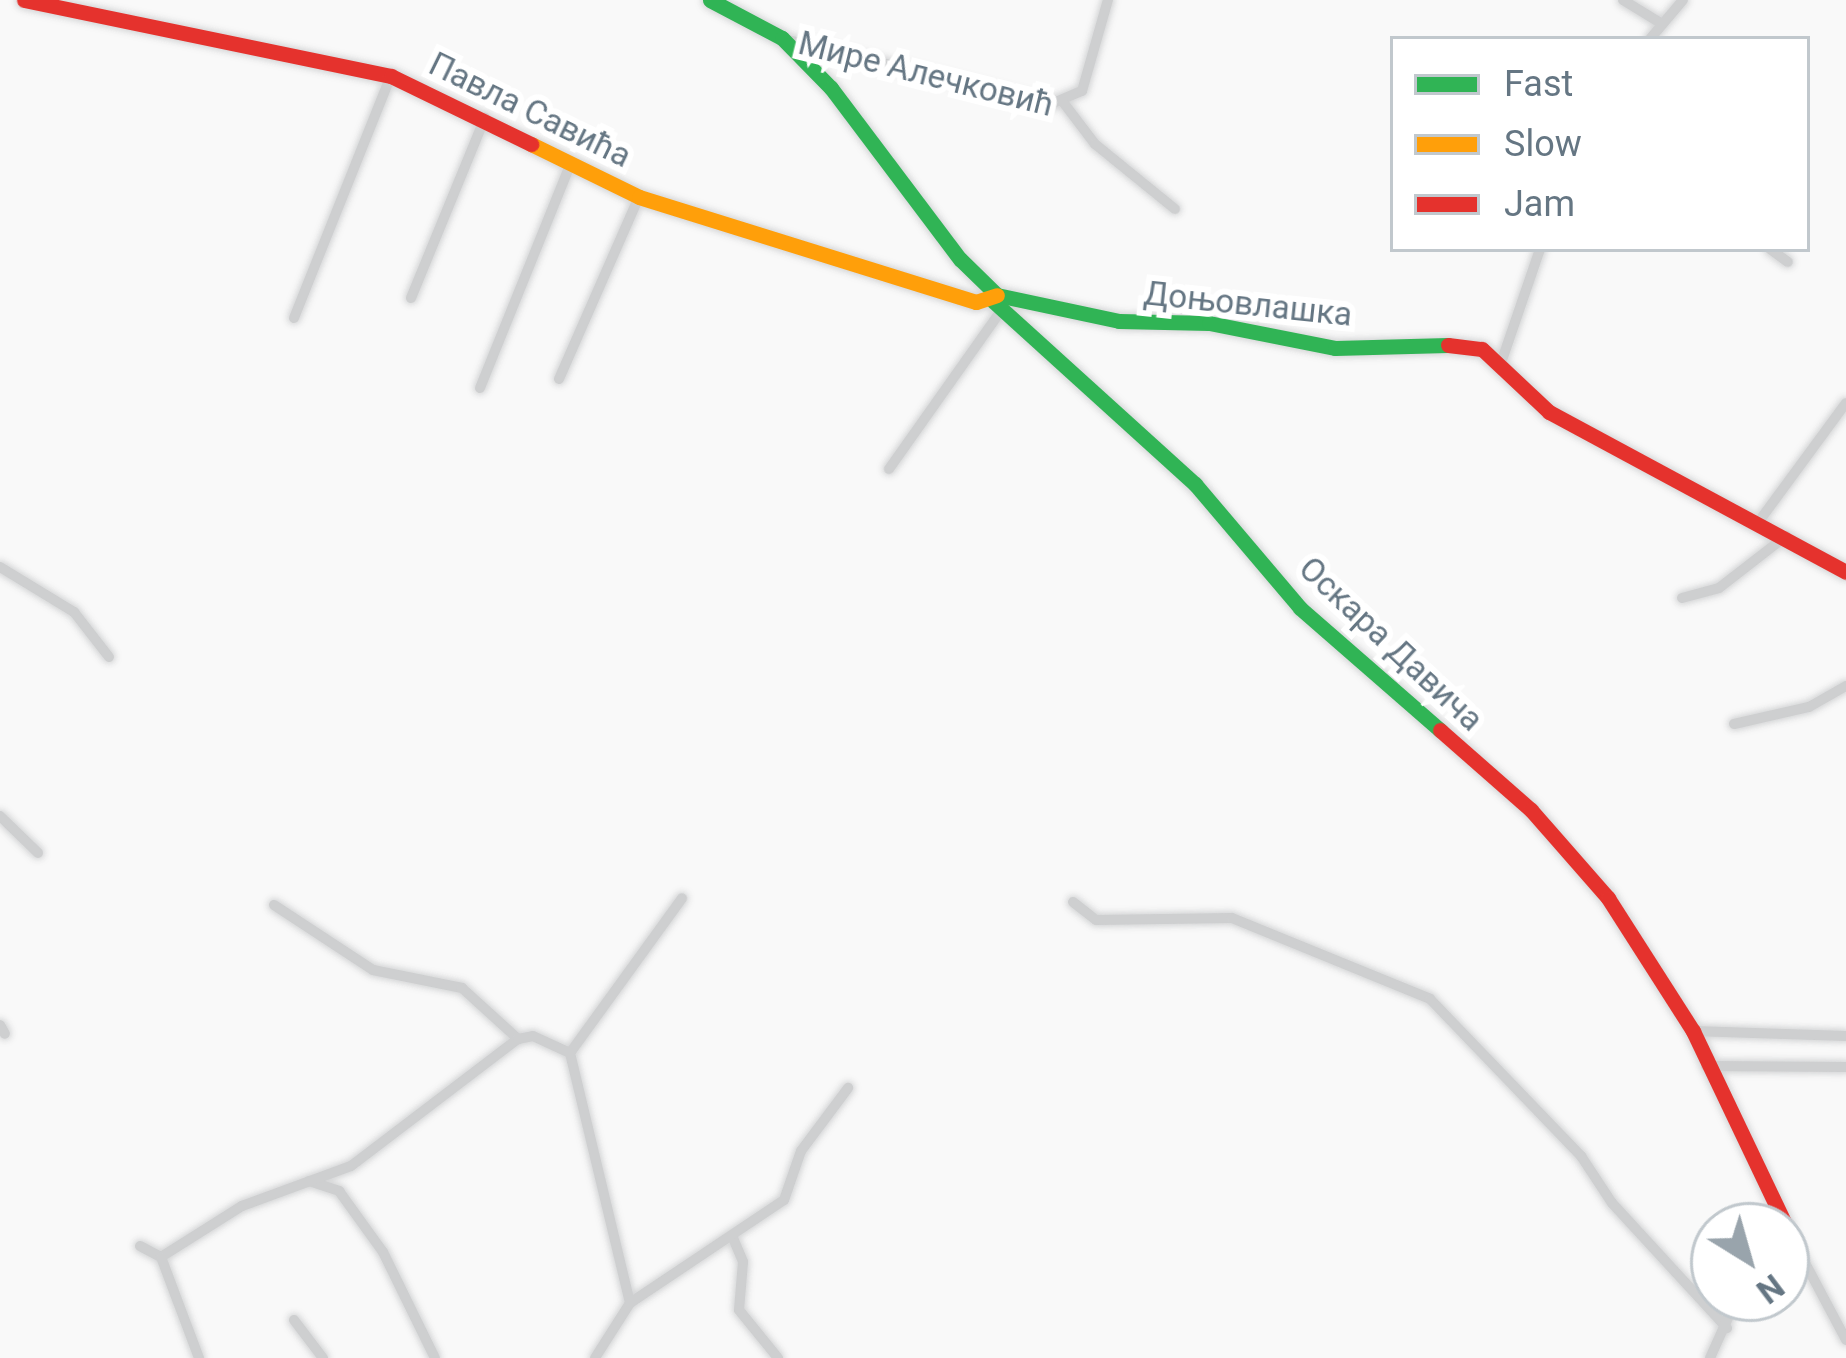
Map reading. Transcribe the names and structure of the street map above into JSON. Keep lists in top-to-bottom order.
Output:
{
  "streets": {
    "street": [
      "Мире Алечковић",
      "Павла Савића",
      "Доњовлашка",
      "Оскара Давича"
    ]
  },
  "crossings": [
    ["Павла Савића", "Доњовлашка"],
    ["Павла Савића", "Оскара Давича"],
    ["Доњовлашка", "Оскара Давича"]
  ],
  "legend": ["Fast", "Slow", "Jam"],
  "north": "bottom right"
}
